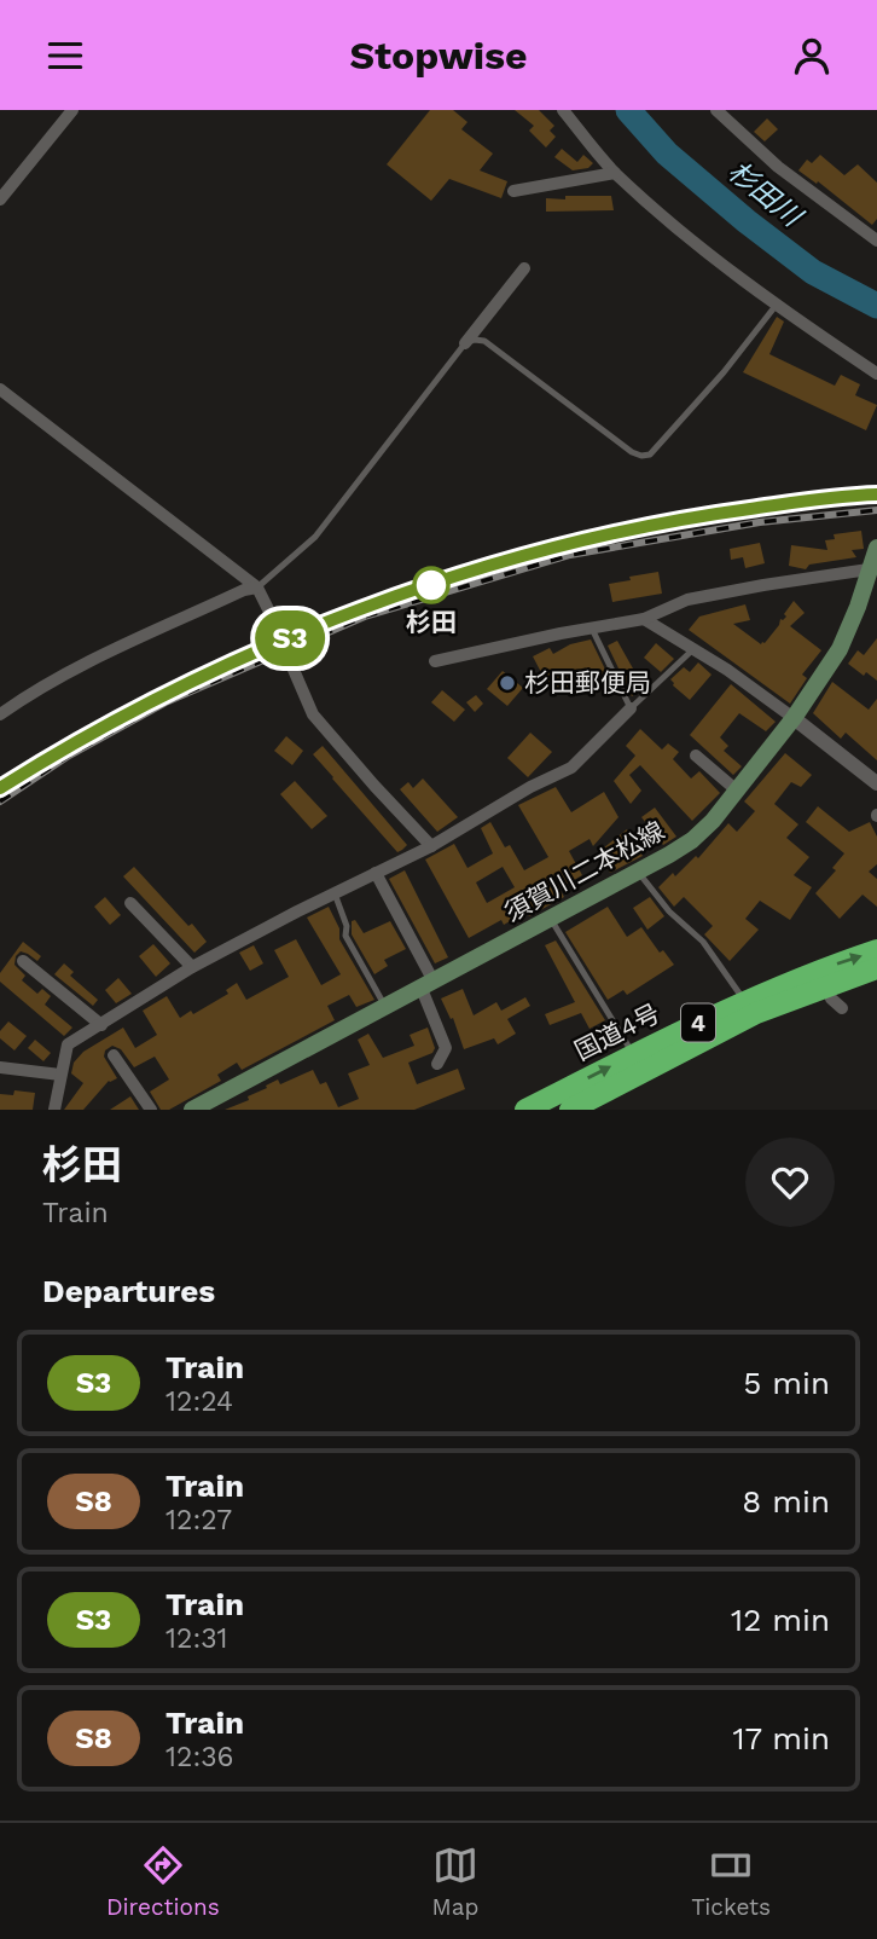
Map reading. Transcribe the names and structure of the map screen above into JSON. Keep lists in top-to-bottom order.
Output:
{
  "streets": {
    "highway": ["4", "国道4号"],
    "main road": ["須賀川二本松線"]
  },
  "water": ["杉田川"],
  "places": ["杉田", "杉田郵便局"],
  "page": {
    "header": "Stopwise",
    "on_map": "S3",
    "heading": [
      ["杉田", "Train"],
      "Departures"
    ],
    "list": [
      {
        "mark": "S3",
        "name": "Train",
        "note": "12:24",
        "value": "5 min"
      },
      {
        "mark": "S8",
        "name": "Train",
        "note": "12:27",
        "value": "8 min"
      },
      {
        "mark": "S3",
        "name": "Train",
        "note": "12:31",
        "value": "12 min"
      },
      {
        "mark": "S8",
        "name": "Train",
        "note": "12:36",
        "value": "17 min"
      }
    ],
    "tabs": ["Directions", "Map", "Tickets"]
  }
}
